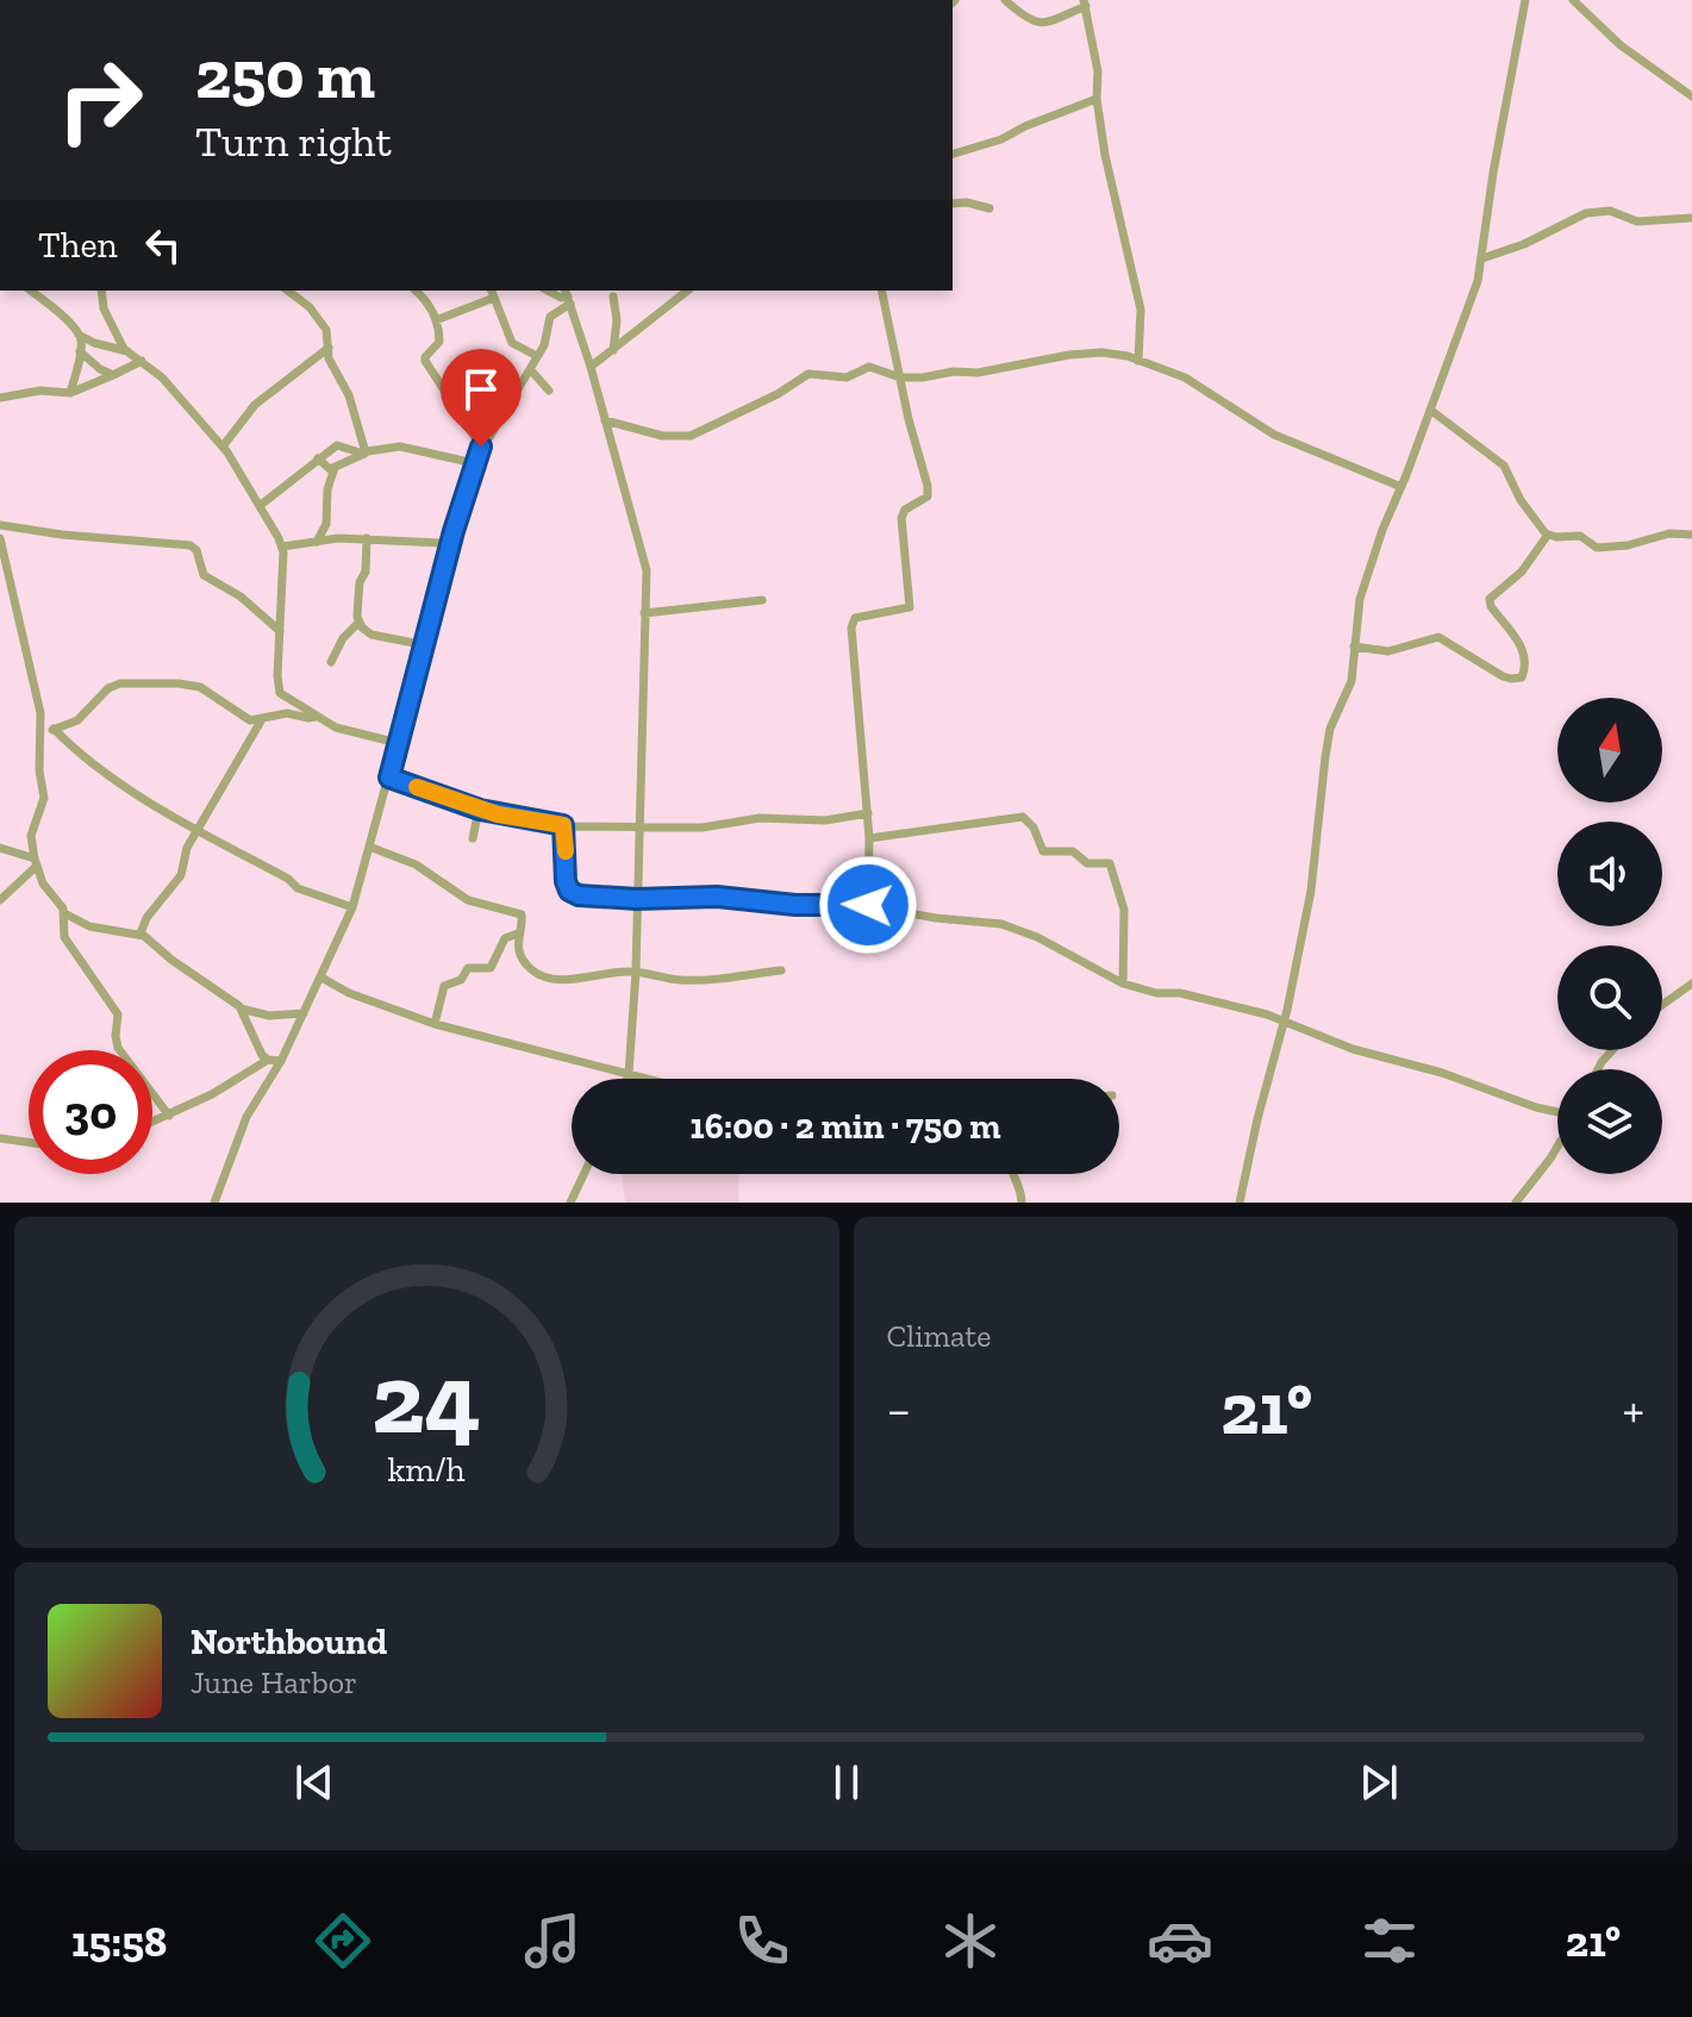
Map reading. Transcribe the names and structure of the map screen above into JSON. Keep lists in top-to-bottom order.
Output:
{
  "north": "top",
  "page": {
    "turn": ["250 m", "Turn right"],
    "then": "Then",
    "limit": "30",
    "trip": "16:00 · 2 min · 750 m",
    "tile": "Climate",
    "heat": ["−", "21°", "+"],
    "song": ["Northbound", "June Harbor"],
    "tabs": ["15:58", "21°"],
    "gauge": ["24", "km/h"]
  }
}
